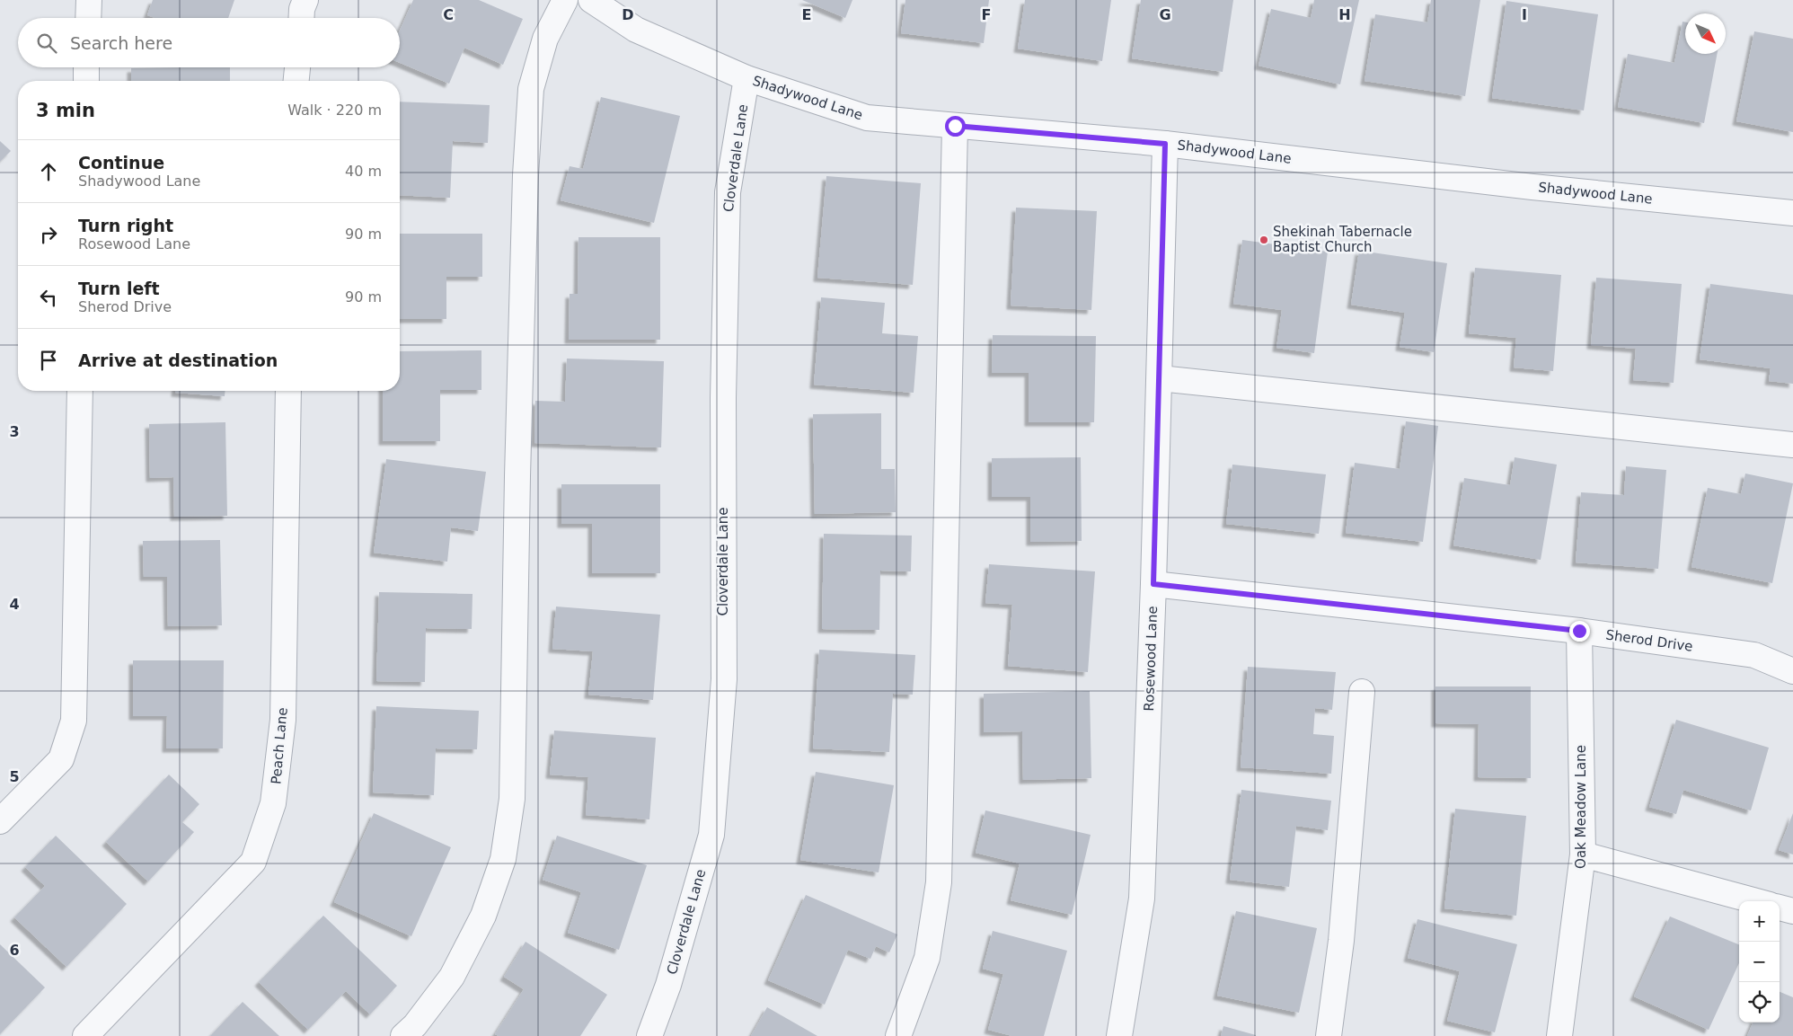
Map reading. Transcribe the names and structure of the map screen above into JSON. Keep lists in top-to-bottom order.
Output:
{
  "streets": {
    "street": [
      "Shadywood Lane",
      "Cloverdale Lane",
      "Sherod Drive",
      "Rosewood Lane",
      "Peach Lane",
      "Oak Meadow Lane"
    ]
  },
  "crossings": [
    ["Shadywood Lane", "Cloverdale Lane"],
    ["Shadywood Lane", "Rosewood Lane"],
    ["Sherod Drive", "Rosewood Lane"],
    ["Sherod Drive", "Oak Meadow Lane"]
  ],
  "places": ["Shekinah Tabernacle Baptist Church"],
  "north": "bottom right",
  "page": {
    "search": "Search here",
    "heading": ["3 min", "Walk · 220 m"],
    "list": [
      ["Continue", "Shadywood Lane", "40 m"],
      ["Turn right", "Rosewood Lane", "90 m"],
      ["Turn left", "Sherod Drive", "90 m"],
      "Arrive at destination"
    ],
    "map_buttons": ["+", "−"]
  },
  "grid": {
    "columns": [
      "C",
      "D",
      "E",
      "F",
      "G",
      "H",
      "I"
    ],
    "rows": [
      "3",
      "4",
      "5",
      "6"
    ]
  }
}
